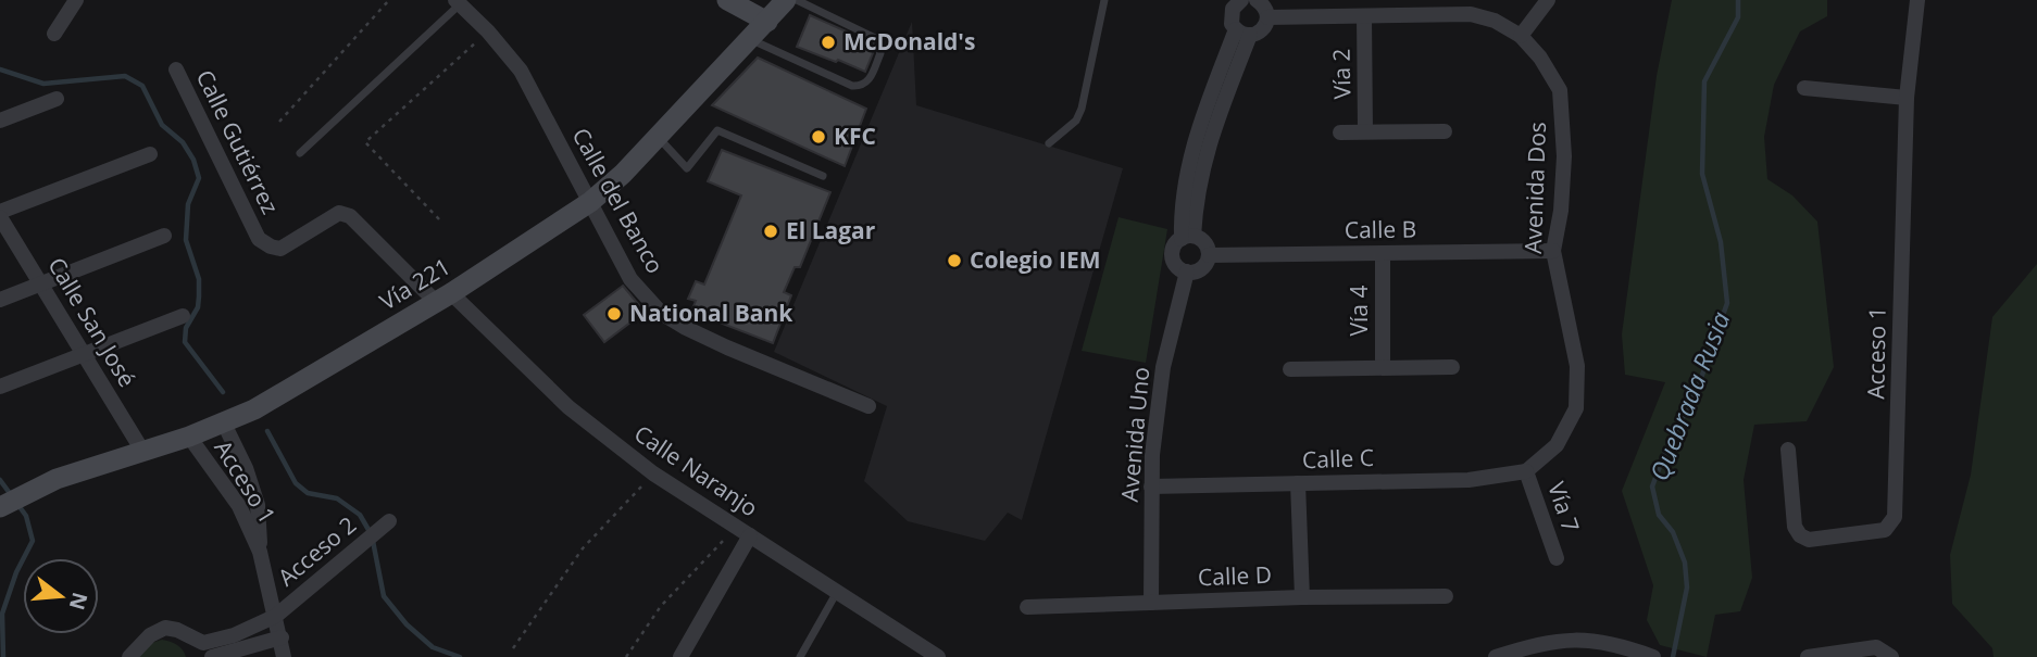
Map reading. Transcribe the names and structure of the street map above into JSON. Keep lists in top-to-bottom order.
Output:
{
  "streets": {
    "main road": ["Vía 221"],
    "street": [
      "Vía 2",
      "Calle Gutiérrez",
      "Avenida Dos",
      "Calle del Banco",
      "Calle B",
      "Vía 4",
      "Calle San José",
      "Acceso 1",
      "Avenida Uno",
      "Calle C",
      "Calle Naranjo",
      "Vía 7",
      "Acceso 2",
      "Calle D"
    ]
  },
  "crossings": [
    ["Calle Gutiérrez", "Vía 221"],
    ["Calle Gutiérrez", "Calle Naranjo"],
    ["Avenida Dos", "Calle B"],
    ["Avenida Dos", "Calle C"],
    ["Avenida Dos", "Vía 7"],
    ["Calle del Banco", "Vía 221"],
    ["Calle B", "Vía 4"],
    ["Calle B", "Avenida Uno"],
    ["Vía 221", "Calle San José"],
    ["Vía 221", "Acceso 1"],
    ["Vía 221", "Calle Naranjo"],
    ["Acceso 1", "Acceso 2"],
    ["Avenida Uno", "Calle C"],
    ["Avenida Uno", "Calle D"],
    ["Calle C", "Vía 7"]
  ],
  "water": ["Quebrada Rusia"],
  "places": [
    "McDonald's",
    "KFC",
    "El Lagar",
    "Colegio IEM",
    "National Bank"
  ],
  "north": "right"
}
